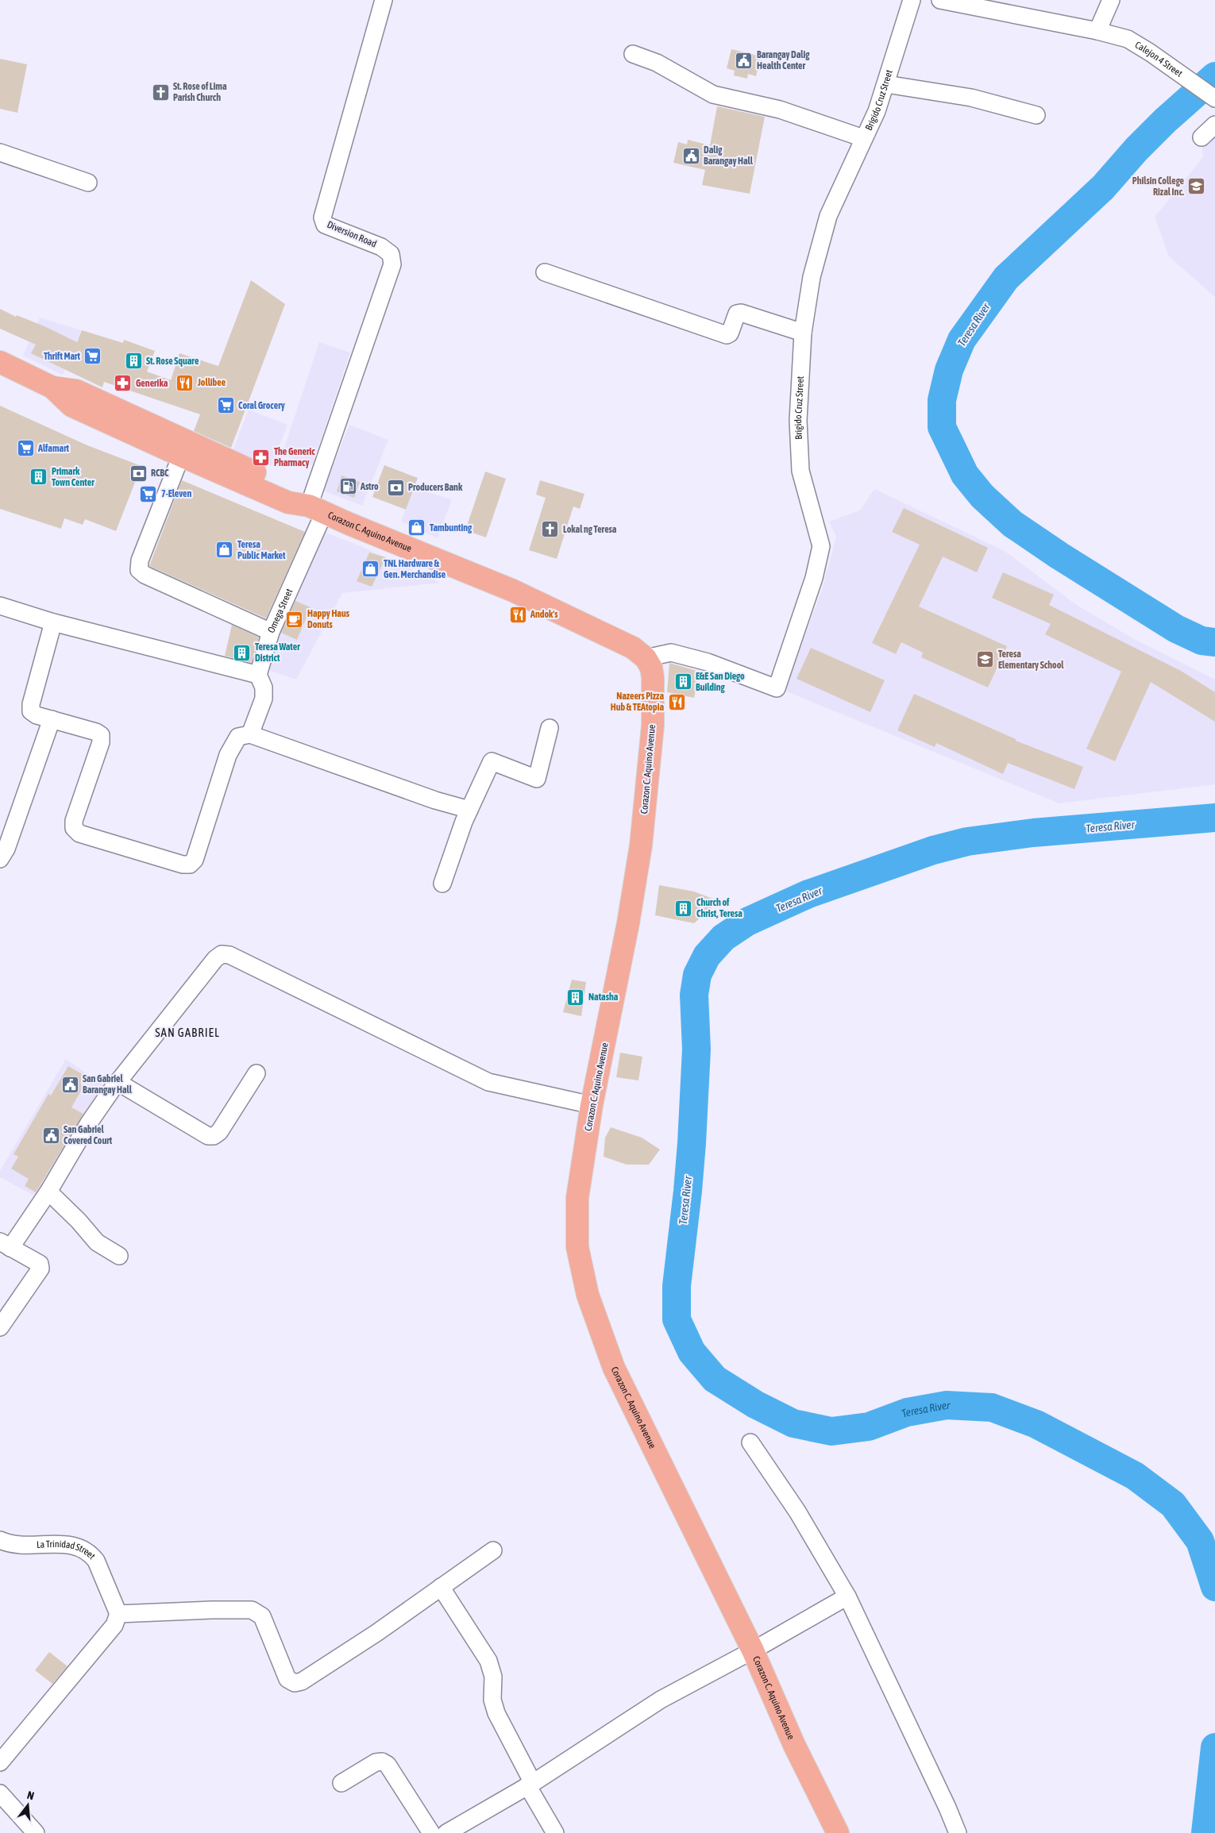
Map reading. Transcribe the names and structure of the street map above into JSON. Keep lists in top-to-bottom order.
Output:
{
  "streets": {
    "main road": ["Corazon C. Aquino Avenue"],
    "street": [
      "Calejon 4 Street",
      "Brigido Cruz Street",
      "Diversion Road",
      "Omega Street",
      "La Trinidad Street"
    ]
  },
  "crossings": [
    ["Brigido Cruz Street", "Corazon C. Aquino Avenue"],
    ["Diversion Road", "Corazon C. Aquino Avenue"],
    ["Diversion Road", "Omega Street"],
    ["Corazon C. Aquino Avenue", "Omega Street"]
  ],
  "districts": ["SAN GABRIEL"],
  "water": ["Teresa River"],
  "places": {
    "public building": [
      "Barangay Dalig Health Center",
      "Dalig Barangay Hall",
      "San Gabriel Barangay Hall",
      "San Gabriel Covered Court"
    ],
    "church": ["St. Rose of Lima Parish Church", "Lokal ng Teresa"],
    "school or university": ["Philsin College Rizal Inc.", "Teresa Elementary School"],
    "supermarket": [
      "Thrift Mart",
      "Coral Grocery",
      "Alfamart",
      "7-Eleven"
    ],
    "building": [
      "St. Rose Square",
      "Primark Town Center",
      "Teresa Water District",
      "E&E San Diego Building",
      "Church of Christ, Teresa",
      "Natasha"
    ],
    "restaurant": ["Jollibee", "Andok's", "Nazeers Pizza Hub & TEAtopia"],
    "pharmacy": ["Generika", "The Generic Pharmacy"],
    "bank": ["RCBC", "Producers Bank"],
    "fuel station": ["Astro"],
    "shop": ["Tambunting", "Teresa Public Market", "TNL Hardware & Gen. Merchandise"],
    "cafe": ["Happy Haus Donuts"]
  },
  "north": "top"
}
